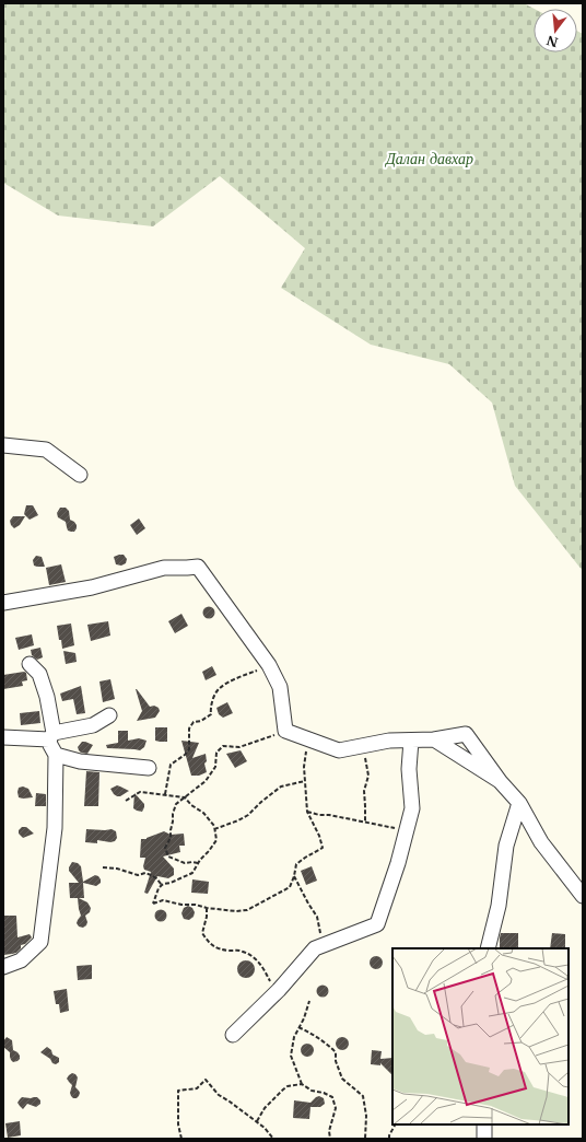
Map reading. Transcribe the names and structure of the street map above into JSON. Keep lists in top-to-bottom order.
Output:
{
  "parks": ["Далан давхар"],
  "north": "bottom"
}
